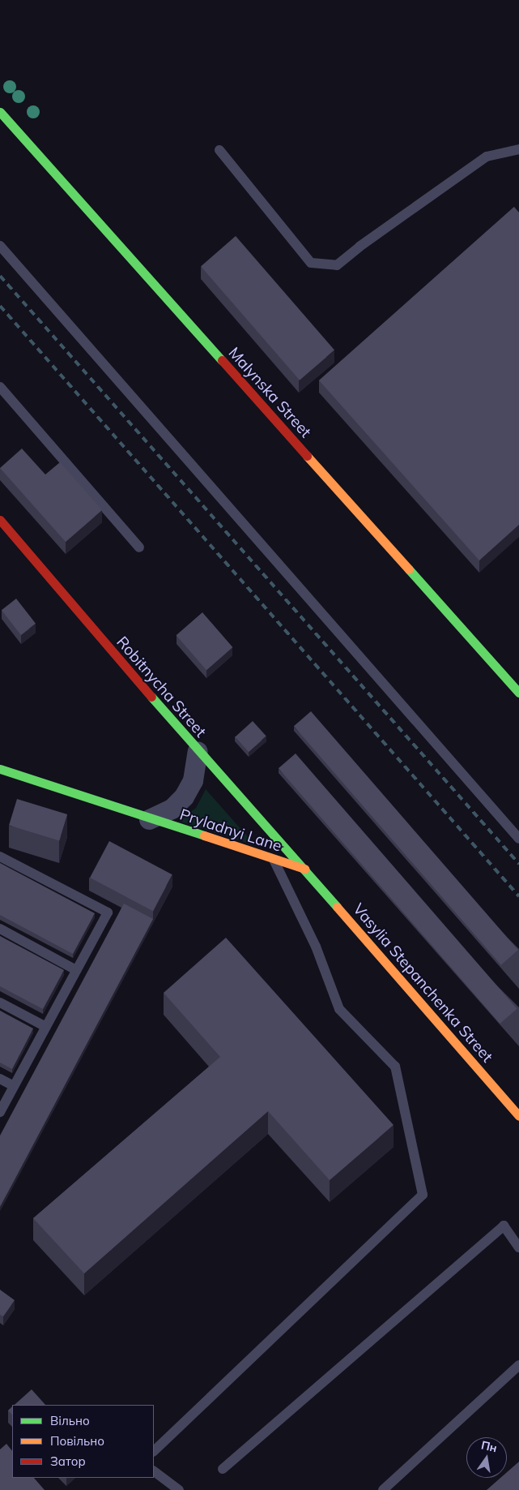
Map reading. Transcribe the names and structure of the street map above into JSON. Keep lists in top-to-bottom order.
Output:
{
  "streets": {
    "street": [
      "Malynska Street",
      "Robitnycha Street",
      "Pryladnyi Lane",
      "Vasylia Stepanchenka Street"
    ]
  },
  "crossings": [
    ["Robitnycha Street", "Pryladnyi Lane"],
    ["Robitnycha Street", "Vasylia Stepanchenka Street"],
    ["Pryladnyi Lane", "Vasylia Stepanchenka Street"]
  ],
  "legend": ["Вільно", "Повільно", "Затор"],
  "north": "top"
}
